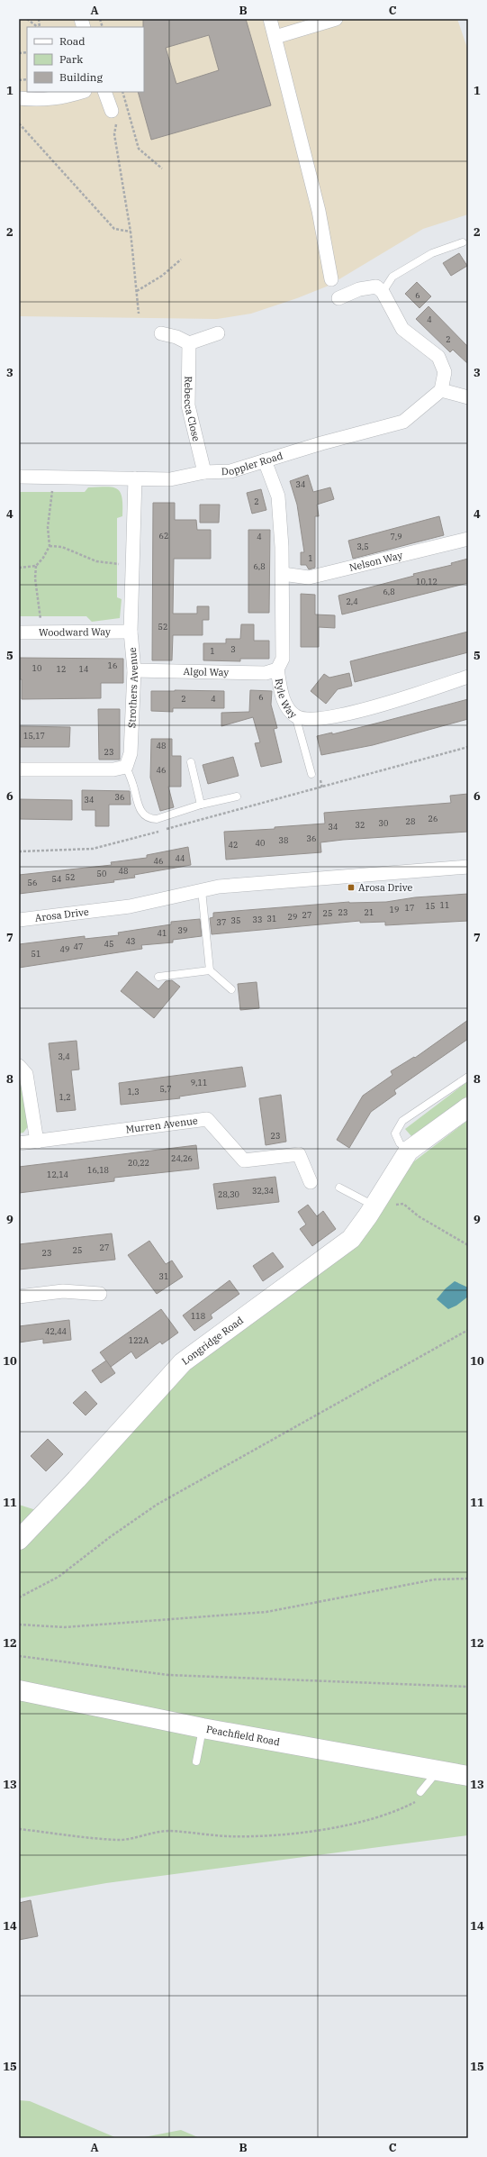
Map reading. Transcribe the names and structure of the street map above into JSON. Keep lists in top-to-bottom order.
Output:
{
  "streets": {
    "street": [
      "Rebecca Close",
      "Doppler Road",
      "Nelson Way",
      "Woodward Way",
      "Algol Way",
      "Strothers Avenue",
      "Ryle Way",
      "Arosa Drive",
      "Murren Avenue",
      "Longridge Road",
      "Peachfield Road"
    ]
  },
  "crossings": [
    ["Rebecca Close", "Doppler Road"],
    ["Doppler Road", "Strothers Avenue"],
    ["Doppler Road", "Ryle Way"],
    ["Nelson Way", "Ryle Way"],
    ["Woodward Way", "Strothers Avenue"],
    ["Algol Way", "Strothers Avenue"],
    ["Algol Way", "Ryle Way"]
  ],
  "places": {
    "transit": ["Arosa Drive"]
  },
  "house_numbers": [
    "6",
    "4",
    "2",
    "34",
    "2",
    "62",
    "4",
    "7,9",
    "3,5",
    "1",
    "6,8",
    "10,12",
    "6,8",
    "2,4",
    "52",
    "3",
    "1",
    "16",
    "10",
    "12",
    "14",
    "6",
    "2",
    "4",
    "15,17",
    "48",
    "23",
    "46",
    "36",
    "34",
    "26",
    "28",
    "30",
    "32",
    "34",
    "36",
    "38",
    "40",
    "42",
    "44",
    "46",
    "48",
    "50",
    "52",
    "54",
    "56",
    "11",
    "15",
    "17",
    "19",
    "23",
    "21",
    "25",
    "27",
    "29",
    "31",
    "33",
    "35",
    "37",
    "39",
    "41",
    "43",
    "45",
    "47",
    "49",
    "51",
    "3,4",
    "9,11",
    "5,7",
    "1,3",
    "1,2",
    "23",
    "24,26",
    "20,22",
    "16,18",
    "12,14",
    "32,34",
    "28,30",
    "27",
    "25",
    "23",
    "31",
    "118",
    "42,44",
    "122A"
  ],
  "legend": ["Road", "Park", "Building"],
  "grid": {
    "columns": ["A", "B", "C"],
    "rows": [
      "1",
      "2",
      "3",
      "4",
      "5",
      "6",
      "7",
      "8",
      "9",
      "10",
      "11",
      "12",
      "13",
      "14",
      "15"
    ]
  }
}
